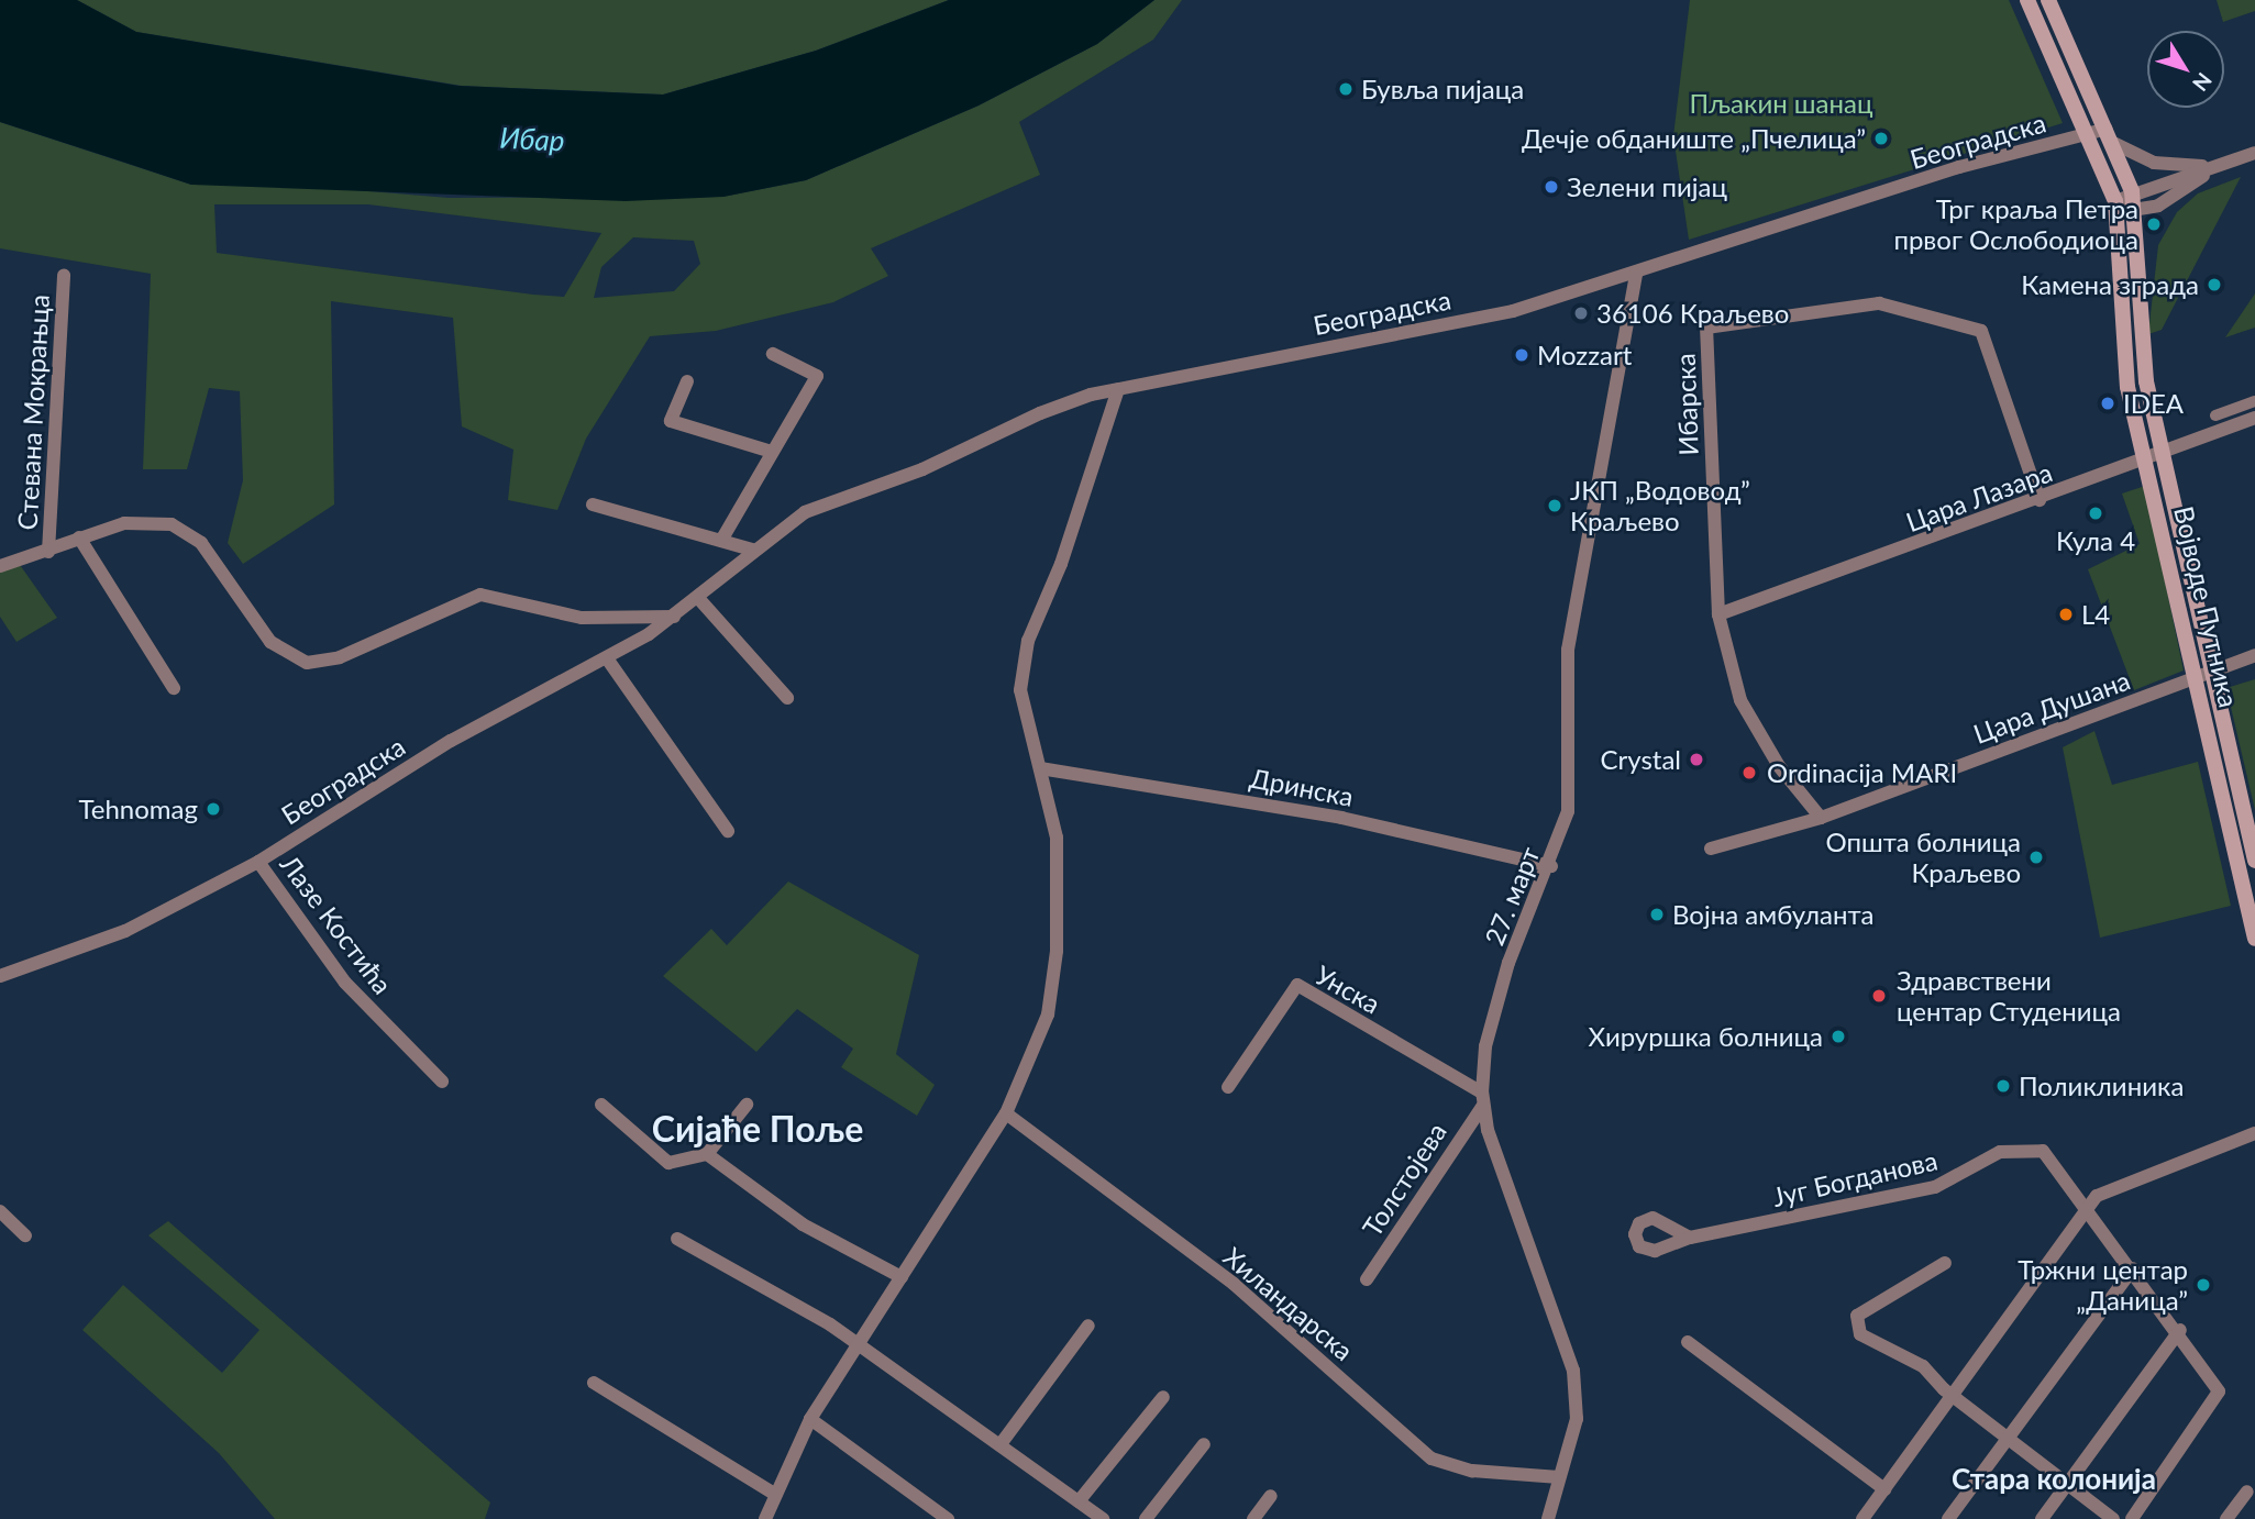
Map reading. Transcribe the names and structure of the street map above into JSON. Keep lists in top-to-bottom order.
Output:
{
  "streets": {
    "main road": ["Војводе Путника"],
    "street": [
      "Београдска",
      "Ибарска",
      "Стевана Мокрањца",
      "Цара Лазара",
      "Цара Душана",
      "Дринска",
      "27. март",
      "Лазе Костића",
      "Унска",
      "Југ Богданова",
      "Толстојева",
      "Хиландарска"
    ]
  },
  "crossings": [
    ["Београдска", "27. март"],
    ["Београдска", "Лазе Костића"],
    ["Ибарска", "Цара Лазара"],
    ["Ибарска", "Цара Душана"],
    ["Цара Лазара", "Војводе Путника"],
    ["Војводе Путника", "Цара Душана"],
    ["Дринска", "27. март"],
    ["27. март", "Унска"],
    ["27. март", "Толстојева"],
    ["27. март", "Хиландарска"],
    ["Унска", "Толстојева"]
  ],
  "districts": ["Сијаће Поље", "Стара колонија"],
  "water": ["Ибар"],
  "parks": ["Пљакин шанац"],
  "places": [
    "Бувља пијаца",
    "Дечје обданиште „Пчелица”",
    "Зелени пијац",
    "Трг краља Петра првог Ослободиоца",
    "Камена зграда",
    "36106 Краљево",
    "Mozzart",
    "IDEA",
    "ЈКП „Водовод” Краљево",
    "Кула 4",
    "L4",
    "Crystal",
    "Ordinacija MARI",
    "Tehnomag",
    "Општа болница Краљево",
    "Војна амбуланта",
    "Здравствени центар Студеница",
    "Хируршка болница",
    "Поликлиника",
    "Тржни центар „Даница”"
  ],
  "north": "bottom right"
}
